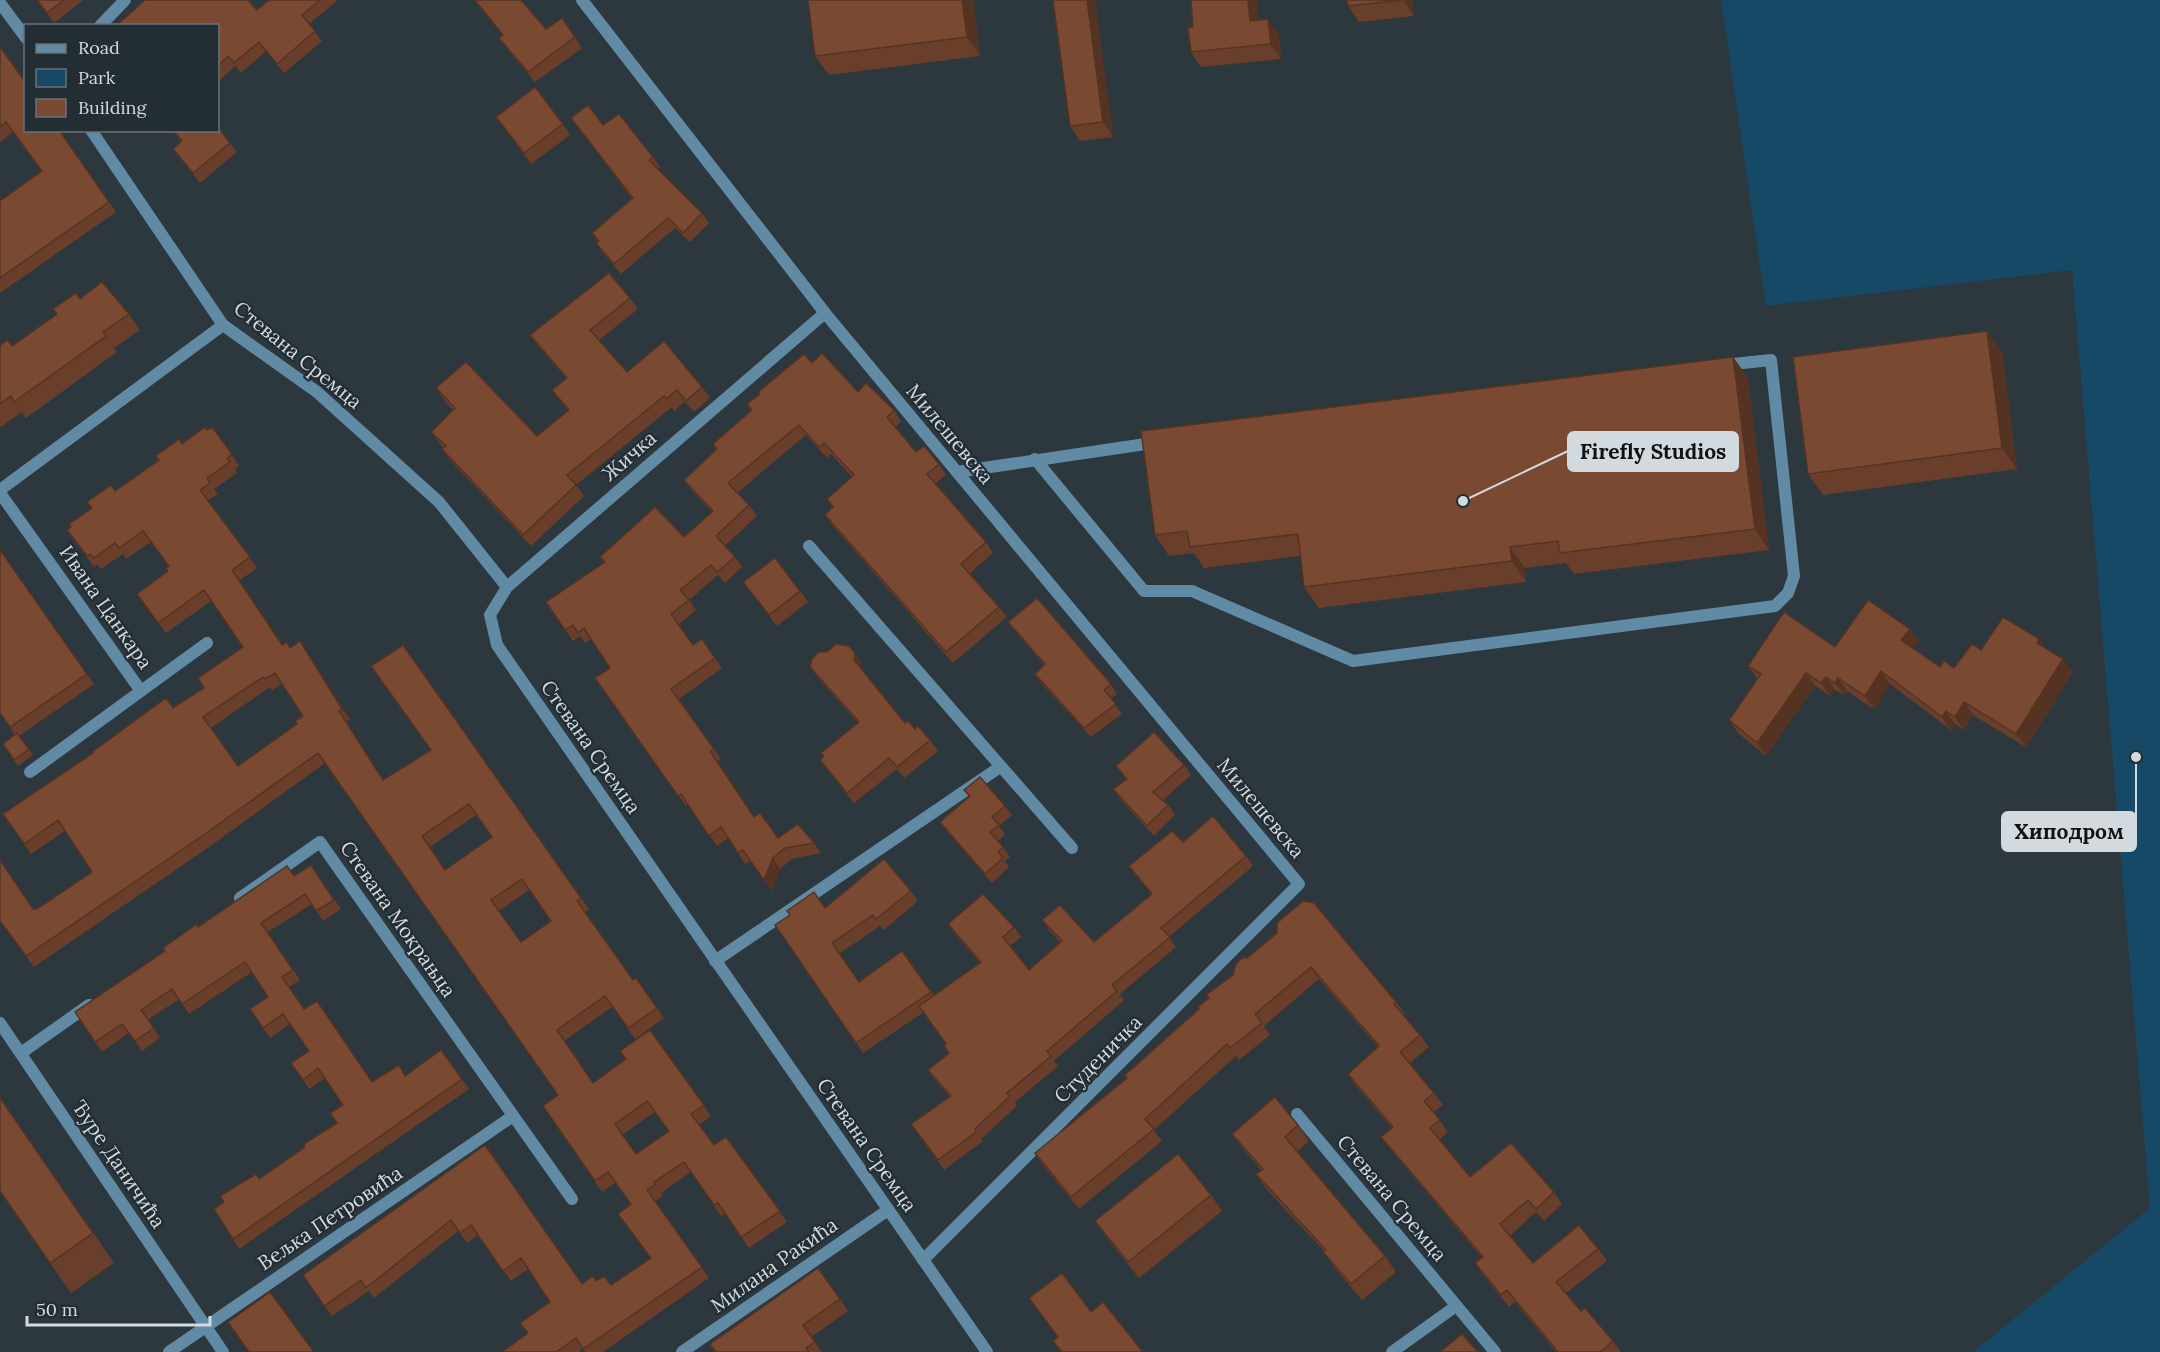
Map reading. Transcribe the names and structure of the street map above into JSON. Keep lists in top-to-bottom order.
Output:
{
  "streets": {
    "street": [
      "Стевана Сремца",
      "Милешевска",
      "Жичка",
      "Ивана Цанкара",
      "Стевана Мокрањца",
      "Студеничка",
      "Ђуре Даничића",
      "Вељка Петровића",
      "Милана Ракића"
    ]
  },
  "crossings": [
    ["Стевана Сремца", "Жичка"],
    ["Стевана Сремца", "Студеничка"],
    ["Стевана Сремца", "Милана Ракића"],
    ["Милешевска", "Жичка"],
    ["Милешевска", "Студеничка"],
    ["Стевана Мокрањца", "Вељка Петровића"],
    ["Ђуре Даничића", "Вељка Петровића"]
  ],
  "places": ["Firefly Studios", "Хиподром"],
  "legend": ["Road", "Park", "Building"],
  "scale_bar": "50 m"
}
